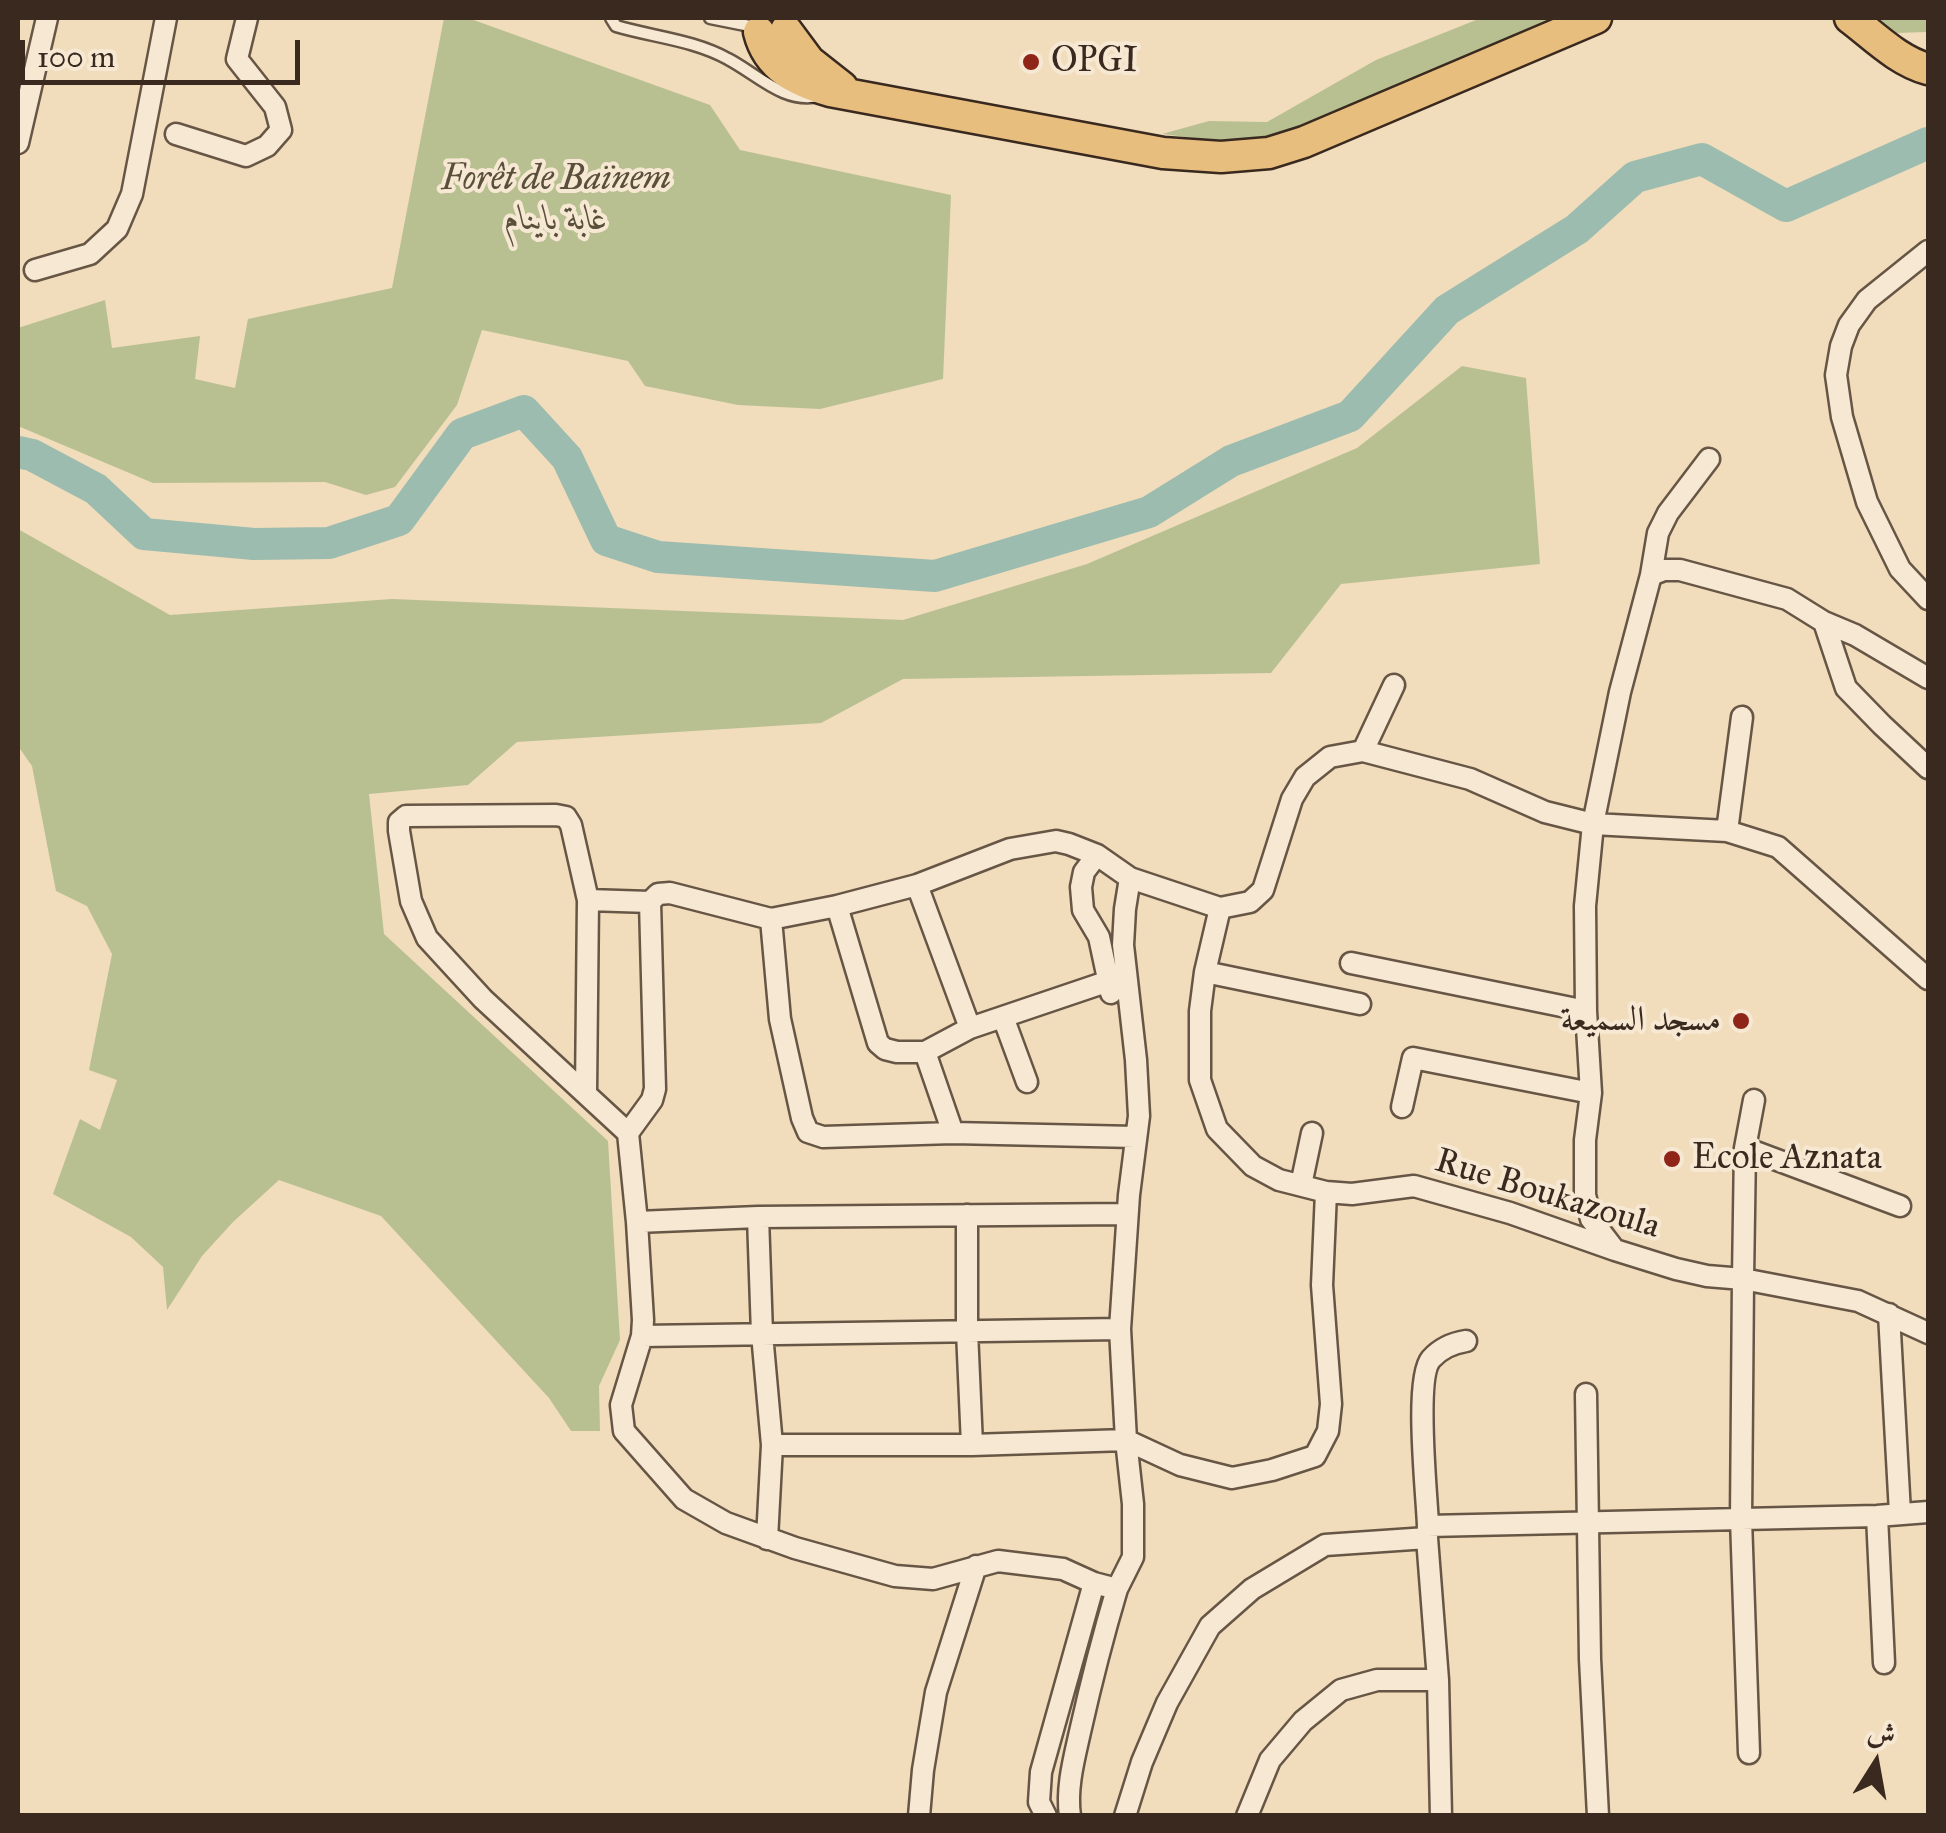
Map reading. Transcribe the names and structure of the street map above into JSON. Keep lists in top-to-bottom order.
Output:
{
  "streets": {
    "street": ["Rue Boukazoula"]
  },
  "parks": ["Forêt de Baïnem غابة باينام"],
  "places": ["OPGI", "مسجد السميعة", "Ecole Aznata"],
  "scale_bar": "100 m",
  "north": "top"
}
